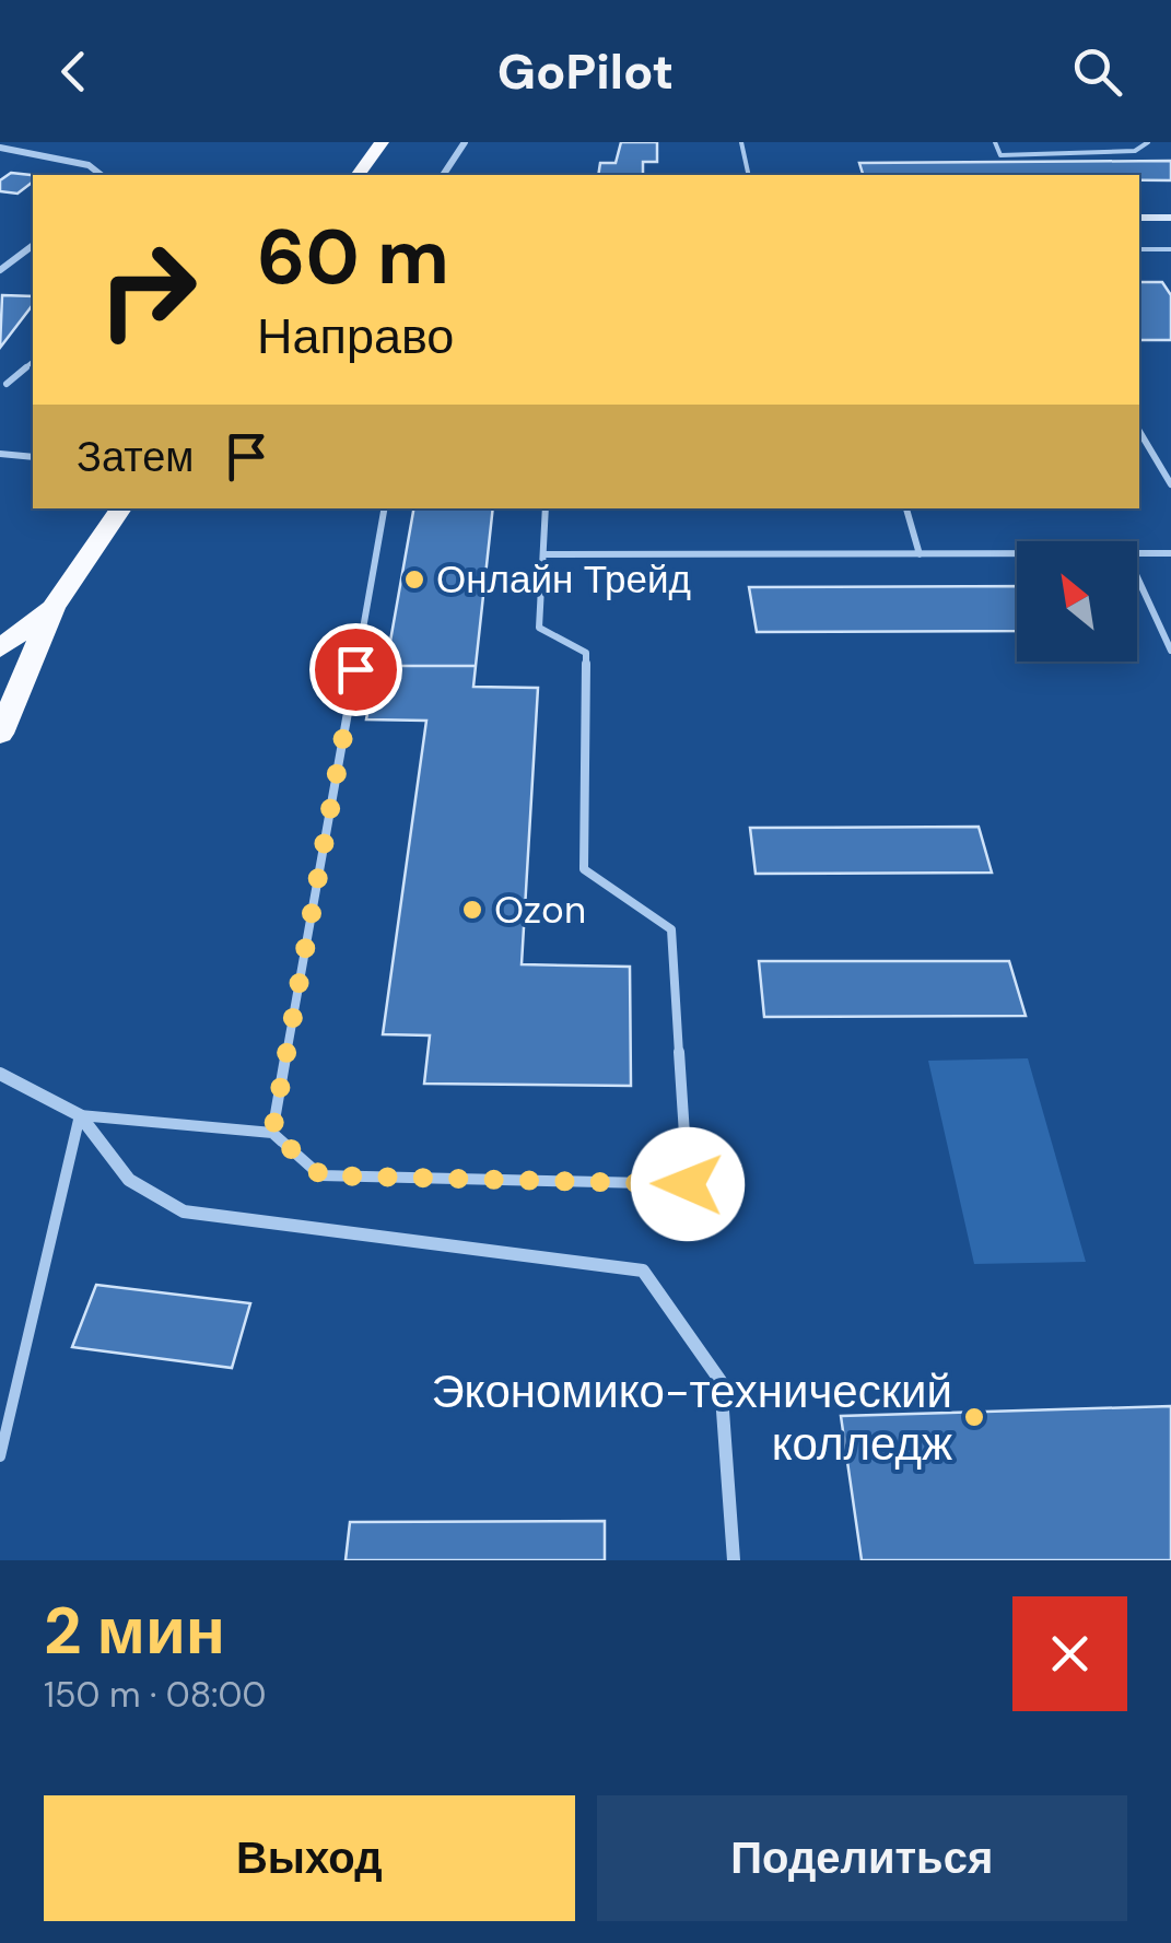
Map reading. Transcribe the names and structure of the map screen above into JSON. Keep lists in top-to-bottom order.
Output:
{
  "places": ["Онлайн Трейд", "Ozon", "Экономико-технический колледж"],
  "north": "top left",
  "page": {
    "header": "GoPilot",
    "turn": ["60 m", "Направо"],
    "then": "Затем",
    "heading": ["2 мин", "150 m · 08:00"],
    "buttons": ["Выход", "Поделиться"]
  }
}
